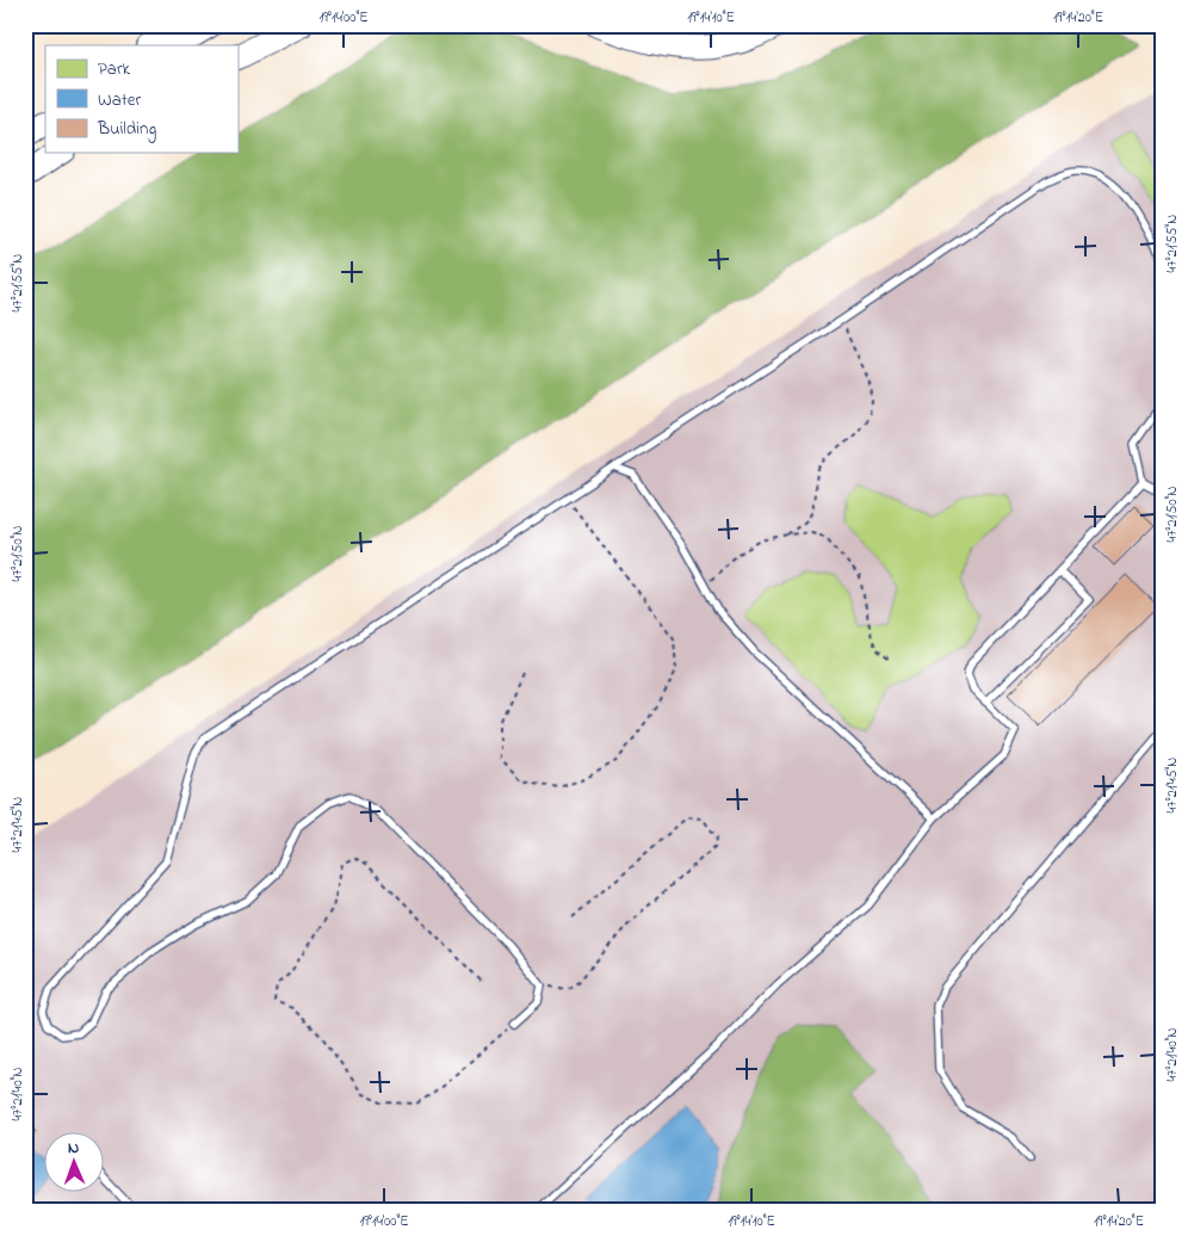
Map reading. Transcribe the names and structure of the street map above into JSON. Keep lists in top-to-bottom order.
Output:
{
  "legend": ["Park", "Water", "Building"],
  "north": "top",
  "coordinates": [
    "19°14'00\"E",
    "19°14'10\"E",
    "19°14'20\"E",
    "47°21'55\"N",
    "47°21'50\"N",
    "47°21'45\"N",
    "47°21'40\"N"
  ]
}
